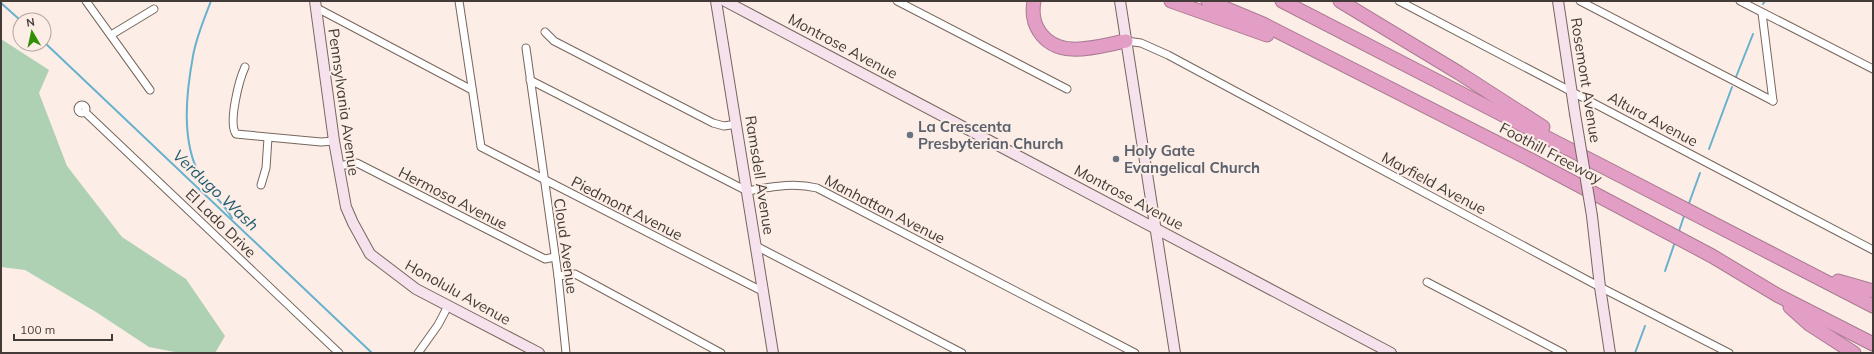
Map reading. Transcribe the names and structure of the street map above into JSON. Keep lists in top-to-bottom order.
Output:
{
  "streets": {
    "highway": ["Foothill Freeway"],
    "street": [
      "Montrose Avenue",
      "Rosemont Avenue",
      "Pennsylvania Avenue",
      "Altura Avenue",
      "Ramsdell Avenue",
      "Mayfield Avenue",
      "Hermosa Avenue",
      "Piedmont Avenue",
      "Manhattan Avenue",
      "El Lado Drive",
      "Cloud Avenue",
      "Honolulu Avenue"
    ]
  },
  "crossings": [
    ["Rosemont Avenue", "Altura Avenue"],
    ["Rosemont Avenue", "Mayfield Avenue"],
    ["Pennsylvania Avenue", "Hermosa Avenue"],
    ["Pennsylvania Avenue", "Honolulu Avenue"],
    ["Ramsdell Avenue", "Piedmont Avenue"],
    ["Ramsdell Avenue", "Manhattan Avenue"],
    ["Hermosa Avenue", "Cloud Avenue"],
    ["Piedmont Avenue", "Cloud Avenue"]
  ],
  "water": ["Verdugo Wash"],
  "places": ["La Crescenta Presbyterian Church", "Holy Gate Evangelical Church"],
  "scale_bar": "100 m",
  "north": "top"
}
